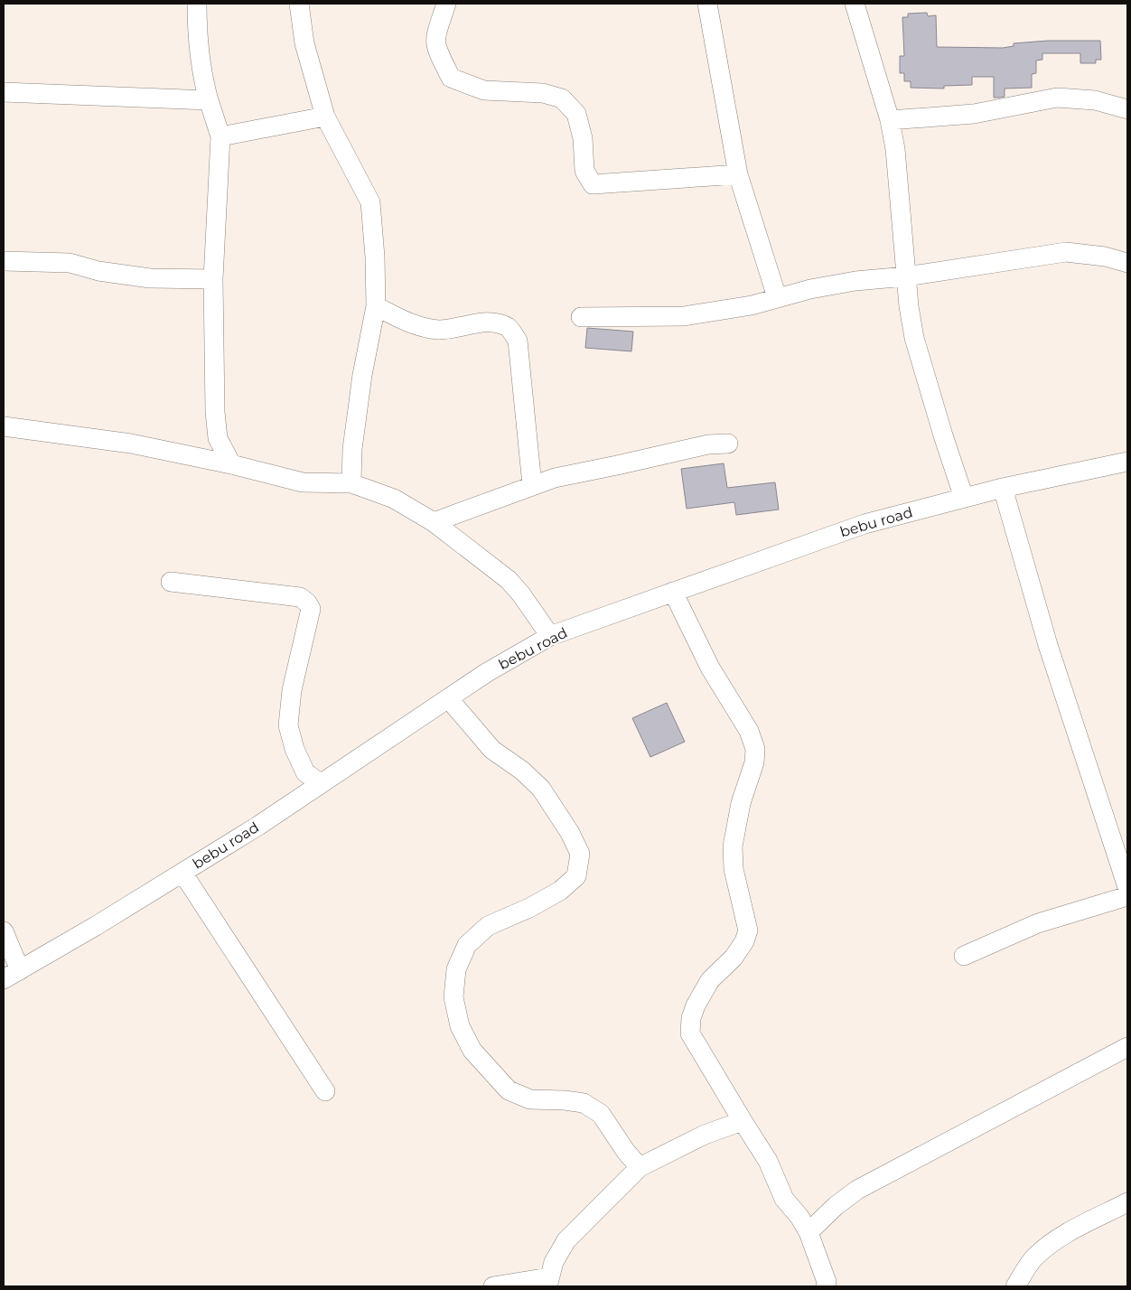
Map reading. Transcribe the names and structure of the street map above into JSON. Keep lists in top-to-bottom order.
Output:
{
  "streets": {
    "street": ["bebu road"]
  }
}
